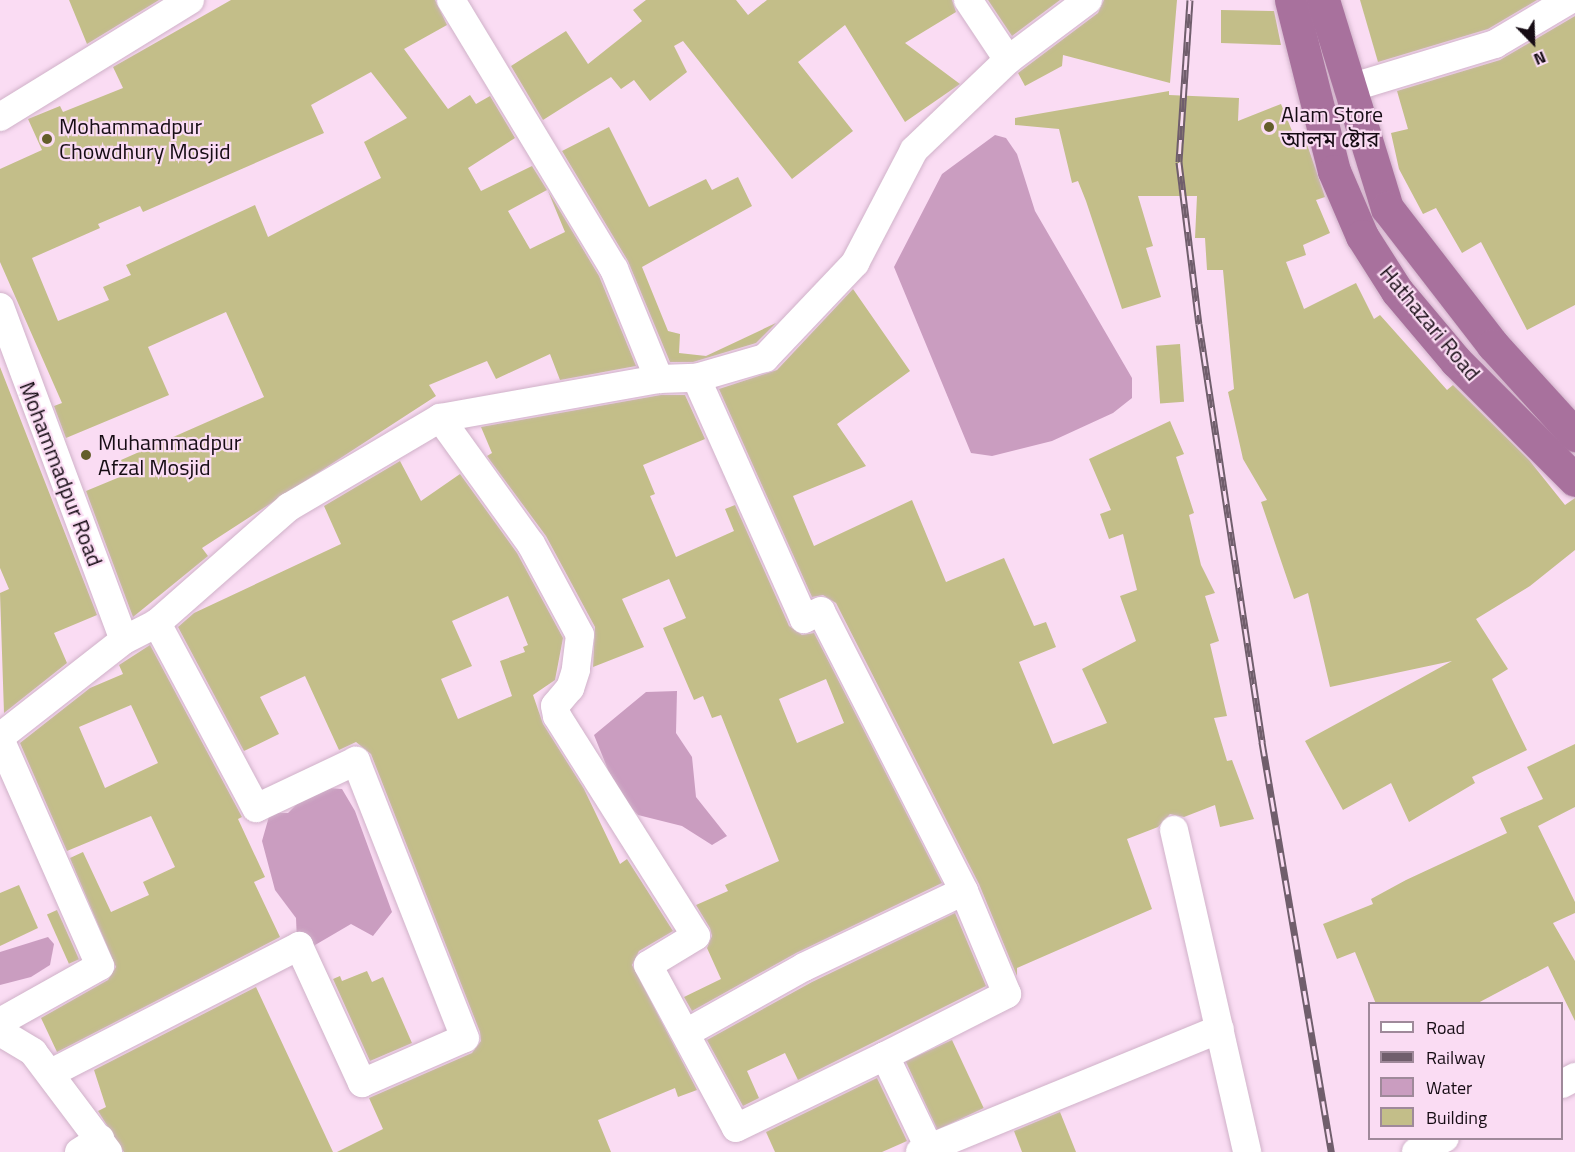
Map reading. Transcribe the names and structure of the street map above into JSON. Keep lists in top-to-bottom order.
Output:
{
  "streets": {
    "highway": ["Hathazari Road"],
    "street": ["Mohammadpur Road"]
  },
  "places": ["Alam Store আলম ষ্টোর", "Mohammadpur Chowdhury Mosjid", "Muhammadpur Afzal Mosjid"],
  "legend": [
    "Road",
    "Railway",
    "Water",
    "Building"
  ],
  "north": "bottom right"
}
